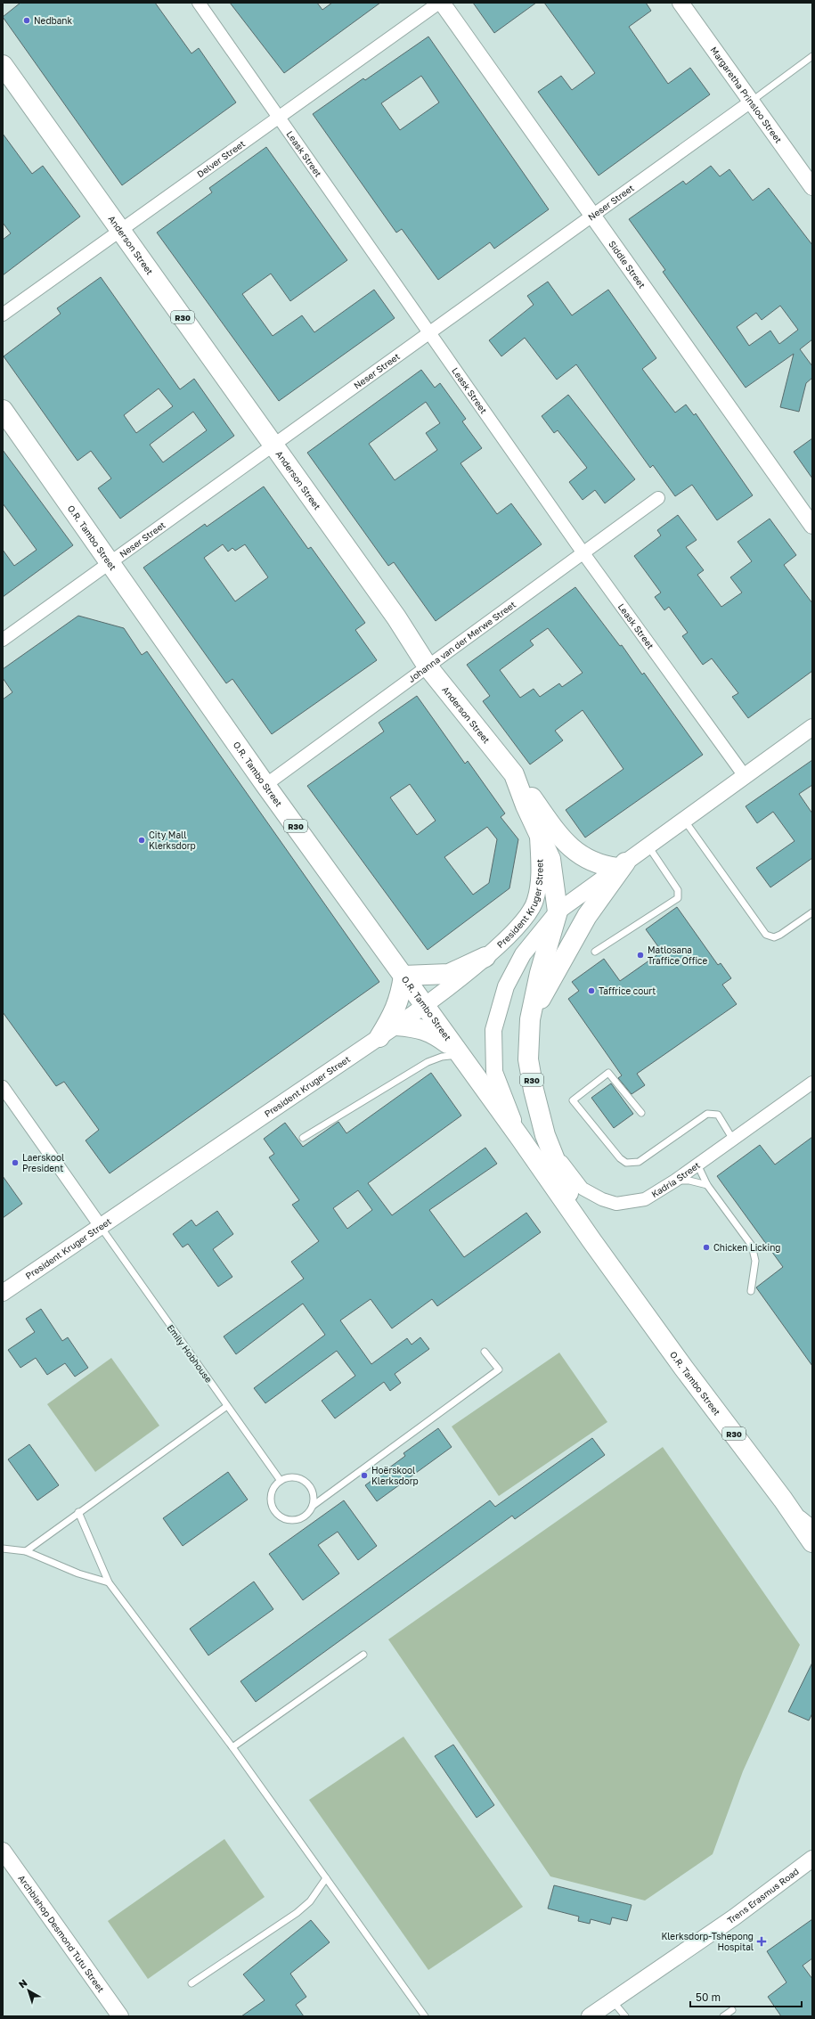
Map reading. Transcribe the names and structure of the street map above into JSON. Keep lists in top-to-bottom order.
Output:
{
  "streets": {
    "main road": ["Anderson Street", "R30", "O.R. Tambo Street"],
    "street": [
      "Margaretha Prinsloo Street",
      "Leask Street",
      "Delver Street",
      "Neser Street",
      "Siddle Street",
      "Johanna van der Merwe Street",
      "President Kruger Street",
      "Kadria Street",
      "Trens Erasmus Road",
      "Archbishop Desmond Tutu Street"
    ],
    "lane": ["Emily Hobhouse"]
  },
  "crossings": [
    ["Margaretha Prinsloo Street", "Neser Street"],
    ["Leask Street", "Delver Street"],
    ["Leask Street", "Neser Street"],
    ["Leask Street", "Johanna van der Merwe Street"],
    ["Delver Street", "Anderson Street"],
    ["Neser Street", "Anderson Street"],
    ["Neser Street", "Siddle Street"],
    ["Neser Street", "O.R. Tambo Street"],
    ["Anderson Street", "O.R. Tambo Street"],
    ["Anderson Street", "Johanna van der Merwe Street"],
    ["Anderson Street", "President Kruger Street"],
    ["O.R. Tambo Street", "Johanna van der Merwe Street"],
    ["O.R. Tambo Street", "President Kruger Street"],
    ["O.R. Tambo Street", "Kadria Street"],
    ["President Kruger Street", "Emily Hobhouse"]
  ],
  "places": {
    "other": [
      "Nedbank",
      "City Mall Klerksdorp",
      "Matlosana Traffice Office",
      "Taffrice court",
      "Laerskool President",
      "Chicken Licking",
      "Hoërskool Klerksdorp"
    ],
    "health": ["Klerksdorp-Tshepong Hospital"]
  },
  "scale_bar": "50 m",
  "north": "top left"
}
